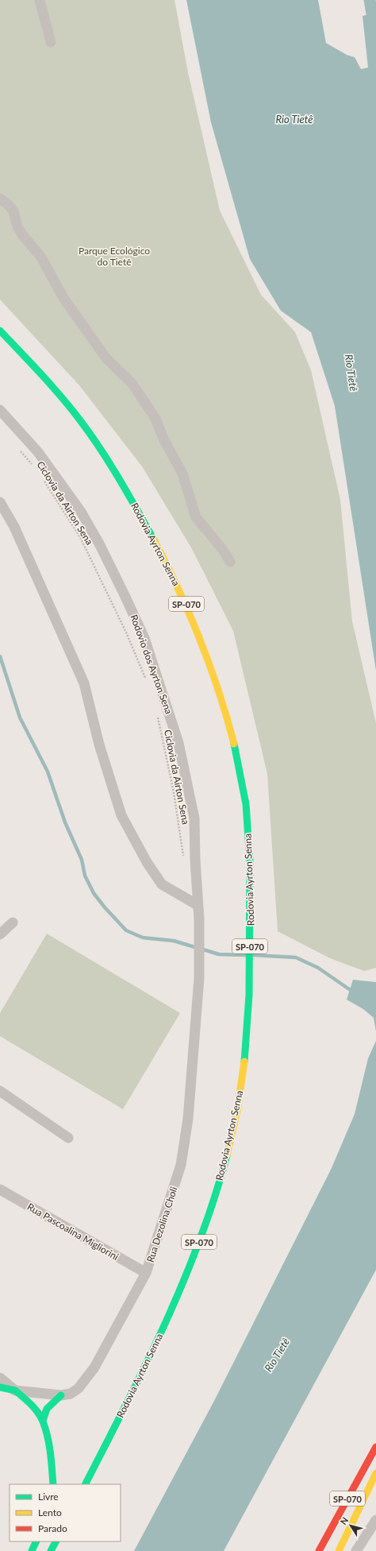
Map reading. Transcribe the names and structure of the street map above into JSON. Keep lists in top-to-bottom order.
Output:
{
  "streets": {
    "main road": ["Rodovia Ayrton Senna", "SP-070"],
    "street": ["Rodovio dos Ayrton Sena", "Rua Dezolina Choli", "Rua Pascoalina Migliorini"],
    "path": ["Ciclovia da Airton Sena"]
  },
  "crossings": [
    ["Rodovio dos Ayrton Sena", "Rua Dezolina Choli"],
    ["Rua Dezolina Choli", "Rua Pascoalina Migliorini"]
  ],
  "water": ["Rio Tietê"],
  "parks": ["Parque Ecológico do Tietê"],
  "legend": ["Livre", "Lento", "Parado"],
  "north": "top left"
}
